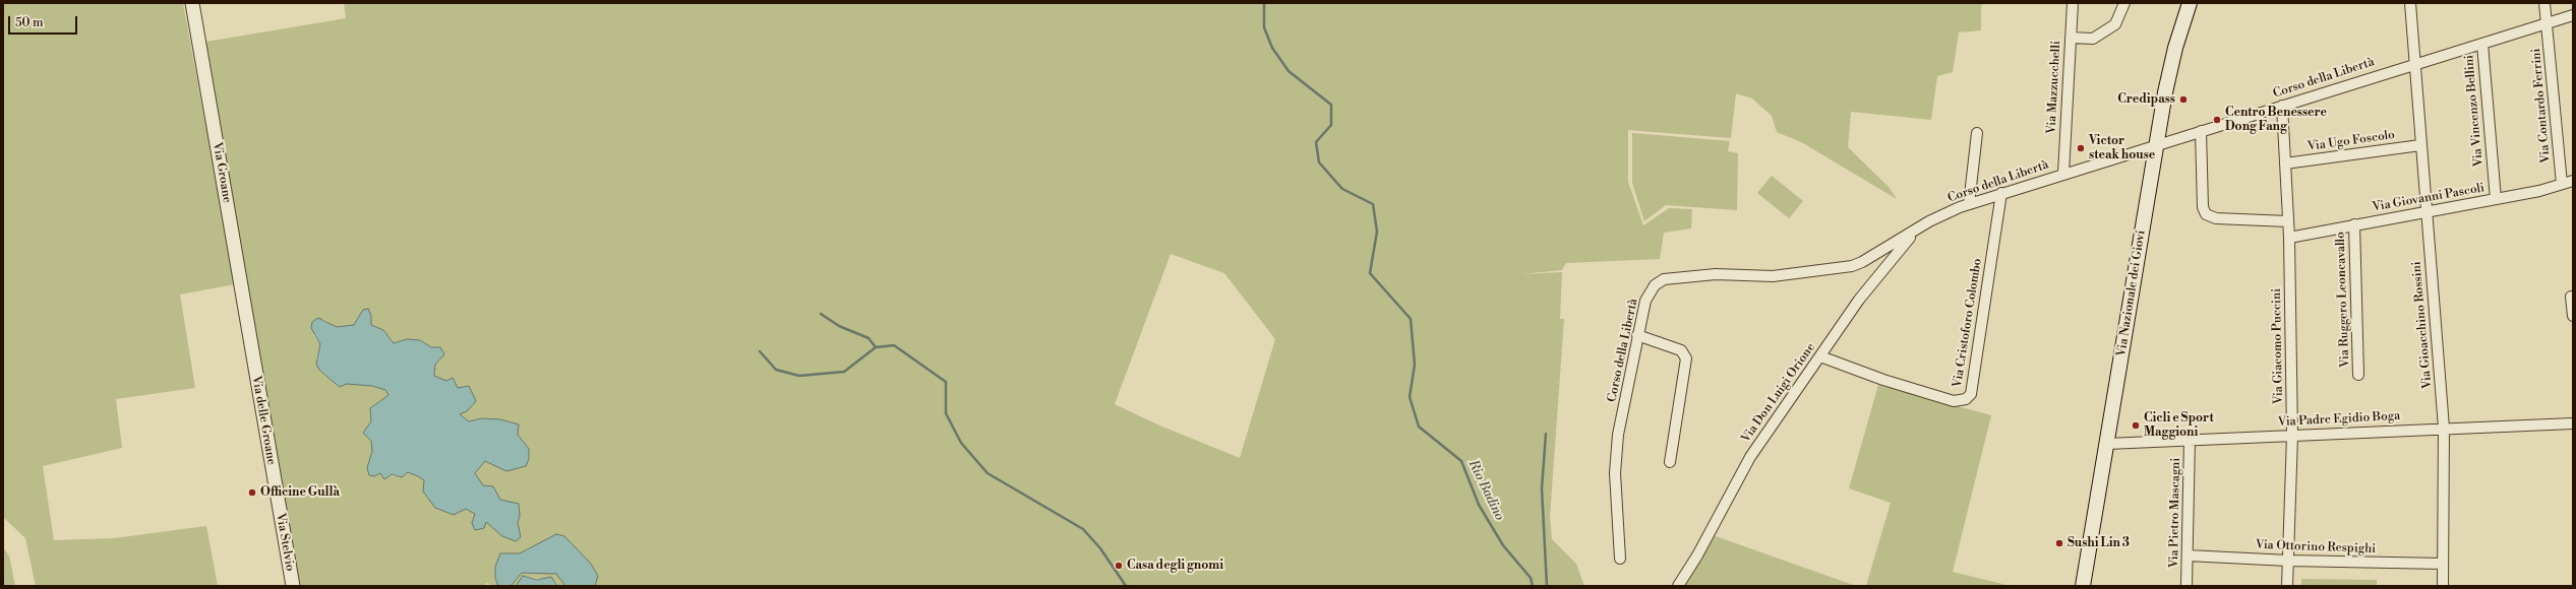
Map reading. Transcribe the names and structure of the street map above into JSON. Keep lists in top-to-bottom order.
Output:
{
  "streets": {
    "main road": ["Via Nazionale dei Giovi"],
    "street": [
      "Corso della Libertà",
      "Via Mazzucchelli",
      "Via Contardo Ferrini",
      "Via Vincenzo Bellini",
      "Via Ugo Foscolo",
      "Via Groane",
      "Via Giovanni Pascoli",
      "Via Ruggero Leoncavallo",
      "Via Cristoforo Colombo",
      "Via Gioacchino Rossini",
      "Via Giacomo Puccini",
      "Via Don Luigi Orione",
      "Via Padre Egidio Boga",
      "Via delle Groane",
      "Via Pietro Mascagni",
      "Via Stelvio",
      "Via Ottorino Respighi"
    ]
  },
  "crossings": [
    ["Corso della Libertà", "Via Mazzucchelli"],
    ["Corso della Libertà", "Via Contardo Ferrini"],
    ["Corso della Libertà", "Via Vincenzo Bellini"],
    ["Corso della Libertà", "Via Nazionale dei Giovi"],
    ["Corso della Libertà", "Via Cristoforo Colombo"],
    ["Corso della Libertà", "Via Gioacchino Rossini"],
    ["Corso della Libertà", "Via Giacomo Puccini"],
    ["Corso della Libertà", "Via Don Luigi Orione"],
    ["Via Contardo Ferrini", "Via Giovanni Pascoli"],
    ["Via Vincenzo Bellini", "Via Giovanni Pascoli"],
    ["Via Ugo Foscolo", "Via Gioacchino Rossini"],
    ["Via Ugo Foscolo", "Via Giacomo Puccini"],
    ["Via Groane", "Via delle Groane"],
    ["Via Giovanni Pascoli", "Via Ruggero Leoncavallo"],
    ["Via Giovanni Pascoli", "Via Gioacchino Rossini"],
    ["Via Giovanni Pascoli", "Via Giacomo Puccini"],
    ["Via Nazionale dei Giovi", "Via Padre Egidio Boga"],
    ["Via Cristoforo Colombo", "Via Don Luigi Orione"],
    ["Via Gioacchino Rossini", "Via Padre Egidio Boga"],
    ["Via Gioacchino Rossini", "Via Ottorino Respighi"],
    ["Via Giacomo Puccini", "Via Padre Egidio Boga"],
    ["Via Giacomo Puccini", "Via Ottorino Respighi"],
    ["Via Padre Egidio Boga", "Via Pietro Mascagni"],
    ["Via delle Groane", "Via Stelvio"],
    ["Via Pietro Mascagni", "Via Ottorino Respighi"]
  ],
  "water": ["Rio Badino"],
  "places": [
    "Credipass",
    "Centro Benessere Dong Fang",
    "Victor steak house",
    "Cicli e Sport Maggioni",
    "Officine Gullà",
    "Sushi Lin 3",
    "Casa degli gnomi"
  ],
  "scale_bar": "50 m"
}
